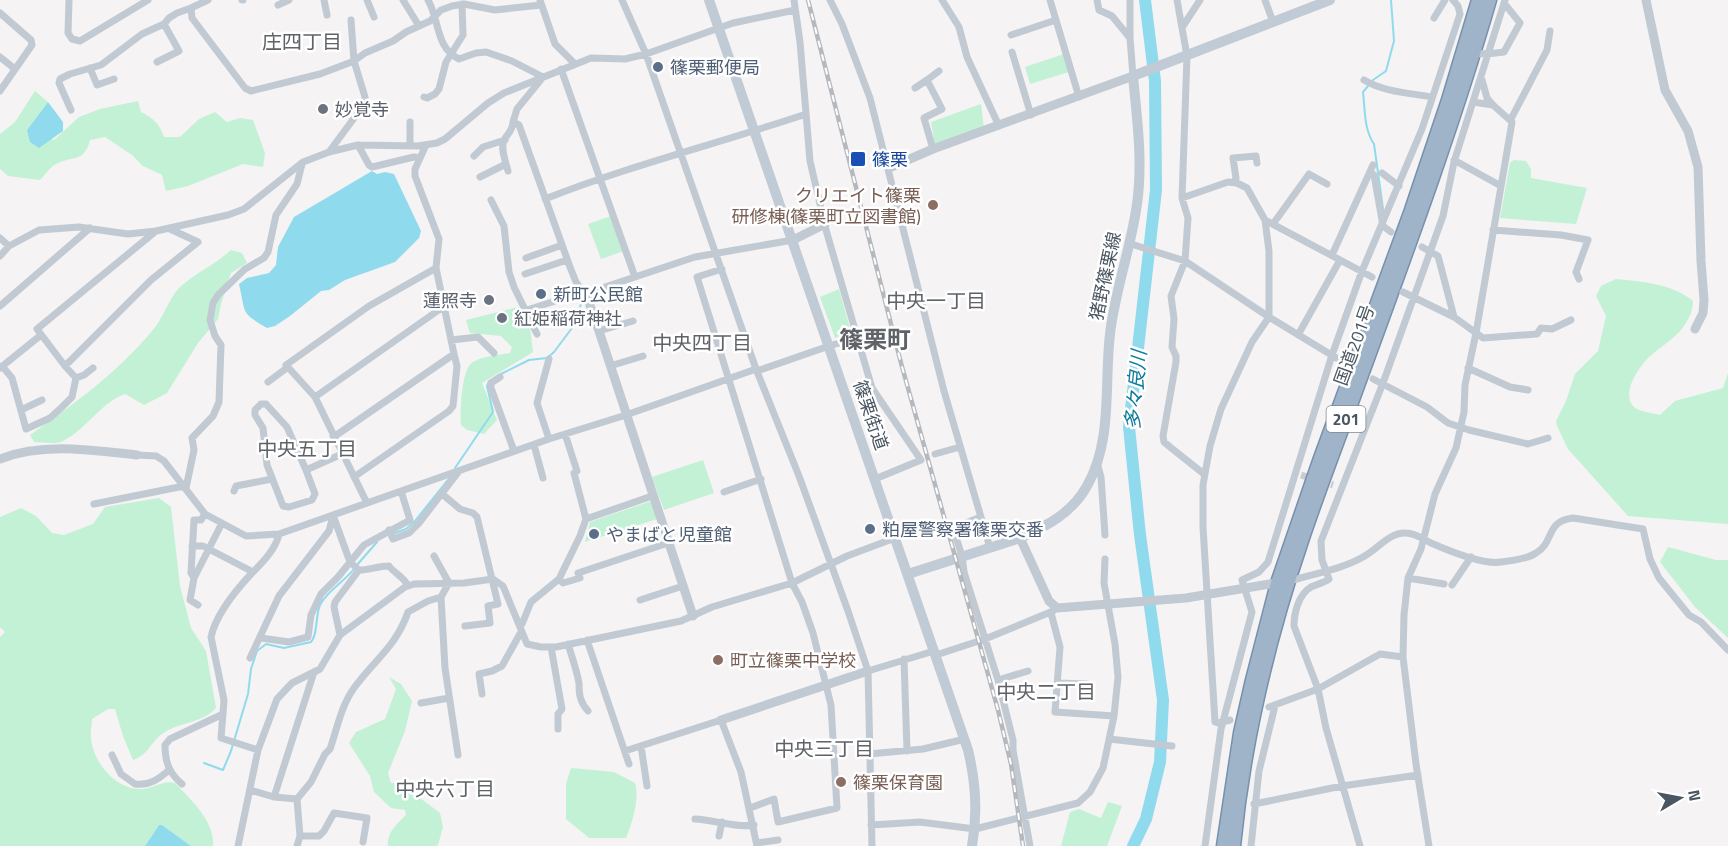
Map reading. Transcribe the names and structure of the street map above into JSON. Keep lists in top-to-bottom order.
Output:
{
  "streets": {
    "highway": ["国道201号", "201"],
    "main road": ["猪野篠栗線", "篠栗街道"]
  },
  "crossings": [
    ["猪野篠栗線", "篠栗街道"]
  ],
  "districts": [
    "庄四丁目",
    "中央一丁目",
    "篠栗町",
    "中央四丁目",
    "中央五丁目",
    "中央二丁目",
    "中央三丁目",
    "中央六丁目"
  ],
  "water": ["多々良川"],
  "places": {
    "other": [
      "篠栗郵便局",
      "妙覚寺",
      "クリエイト篠栗 研修棟(篠栗町立図書館)",
      "新町公民館",
      "蓮照寺",
      "紅姫稲荷神社",
      "粕屋警察署篠栗交番",
      "やまばと児童館",
      "町立篠栗中学校",
      "篠栗保育園"
    ],
    "transit": ["篠栗"]
  },
  "north": "right"
}
